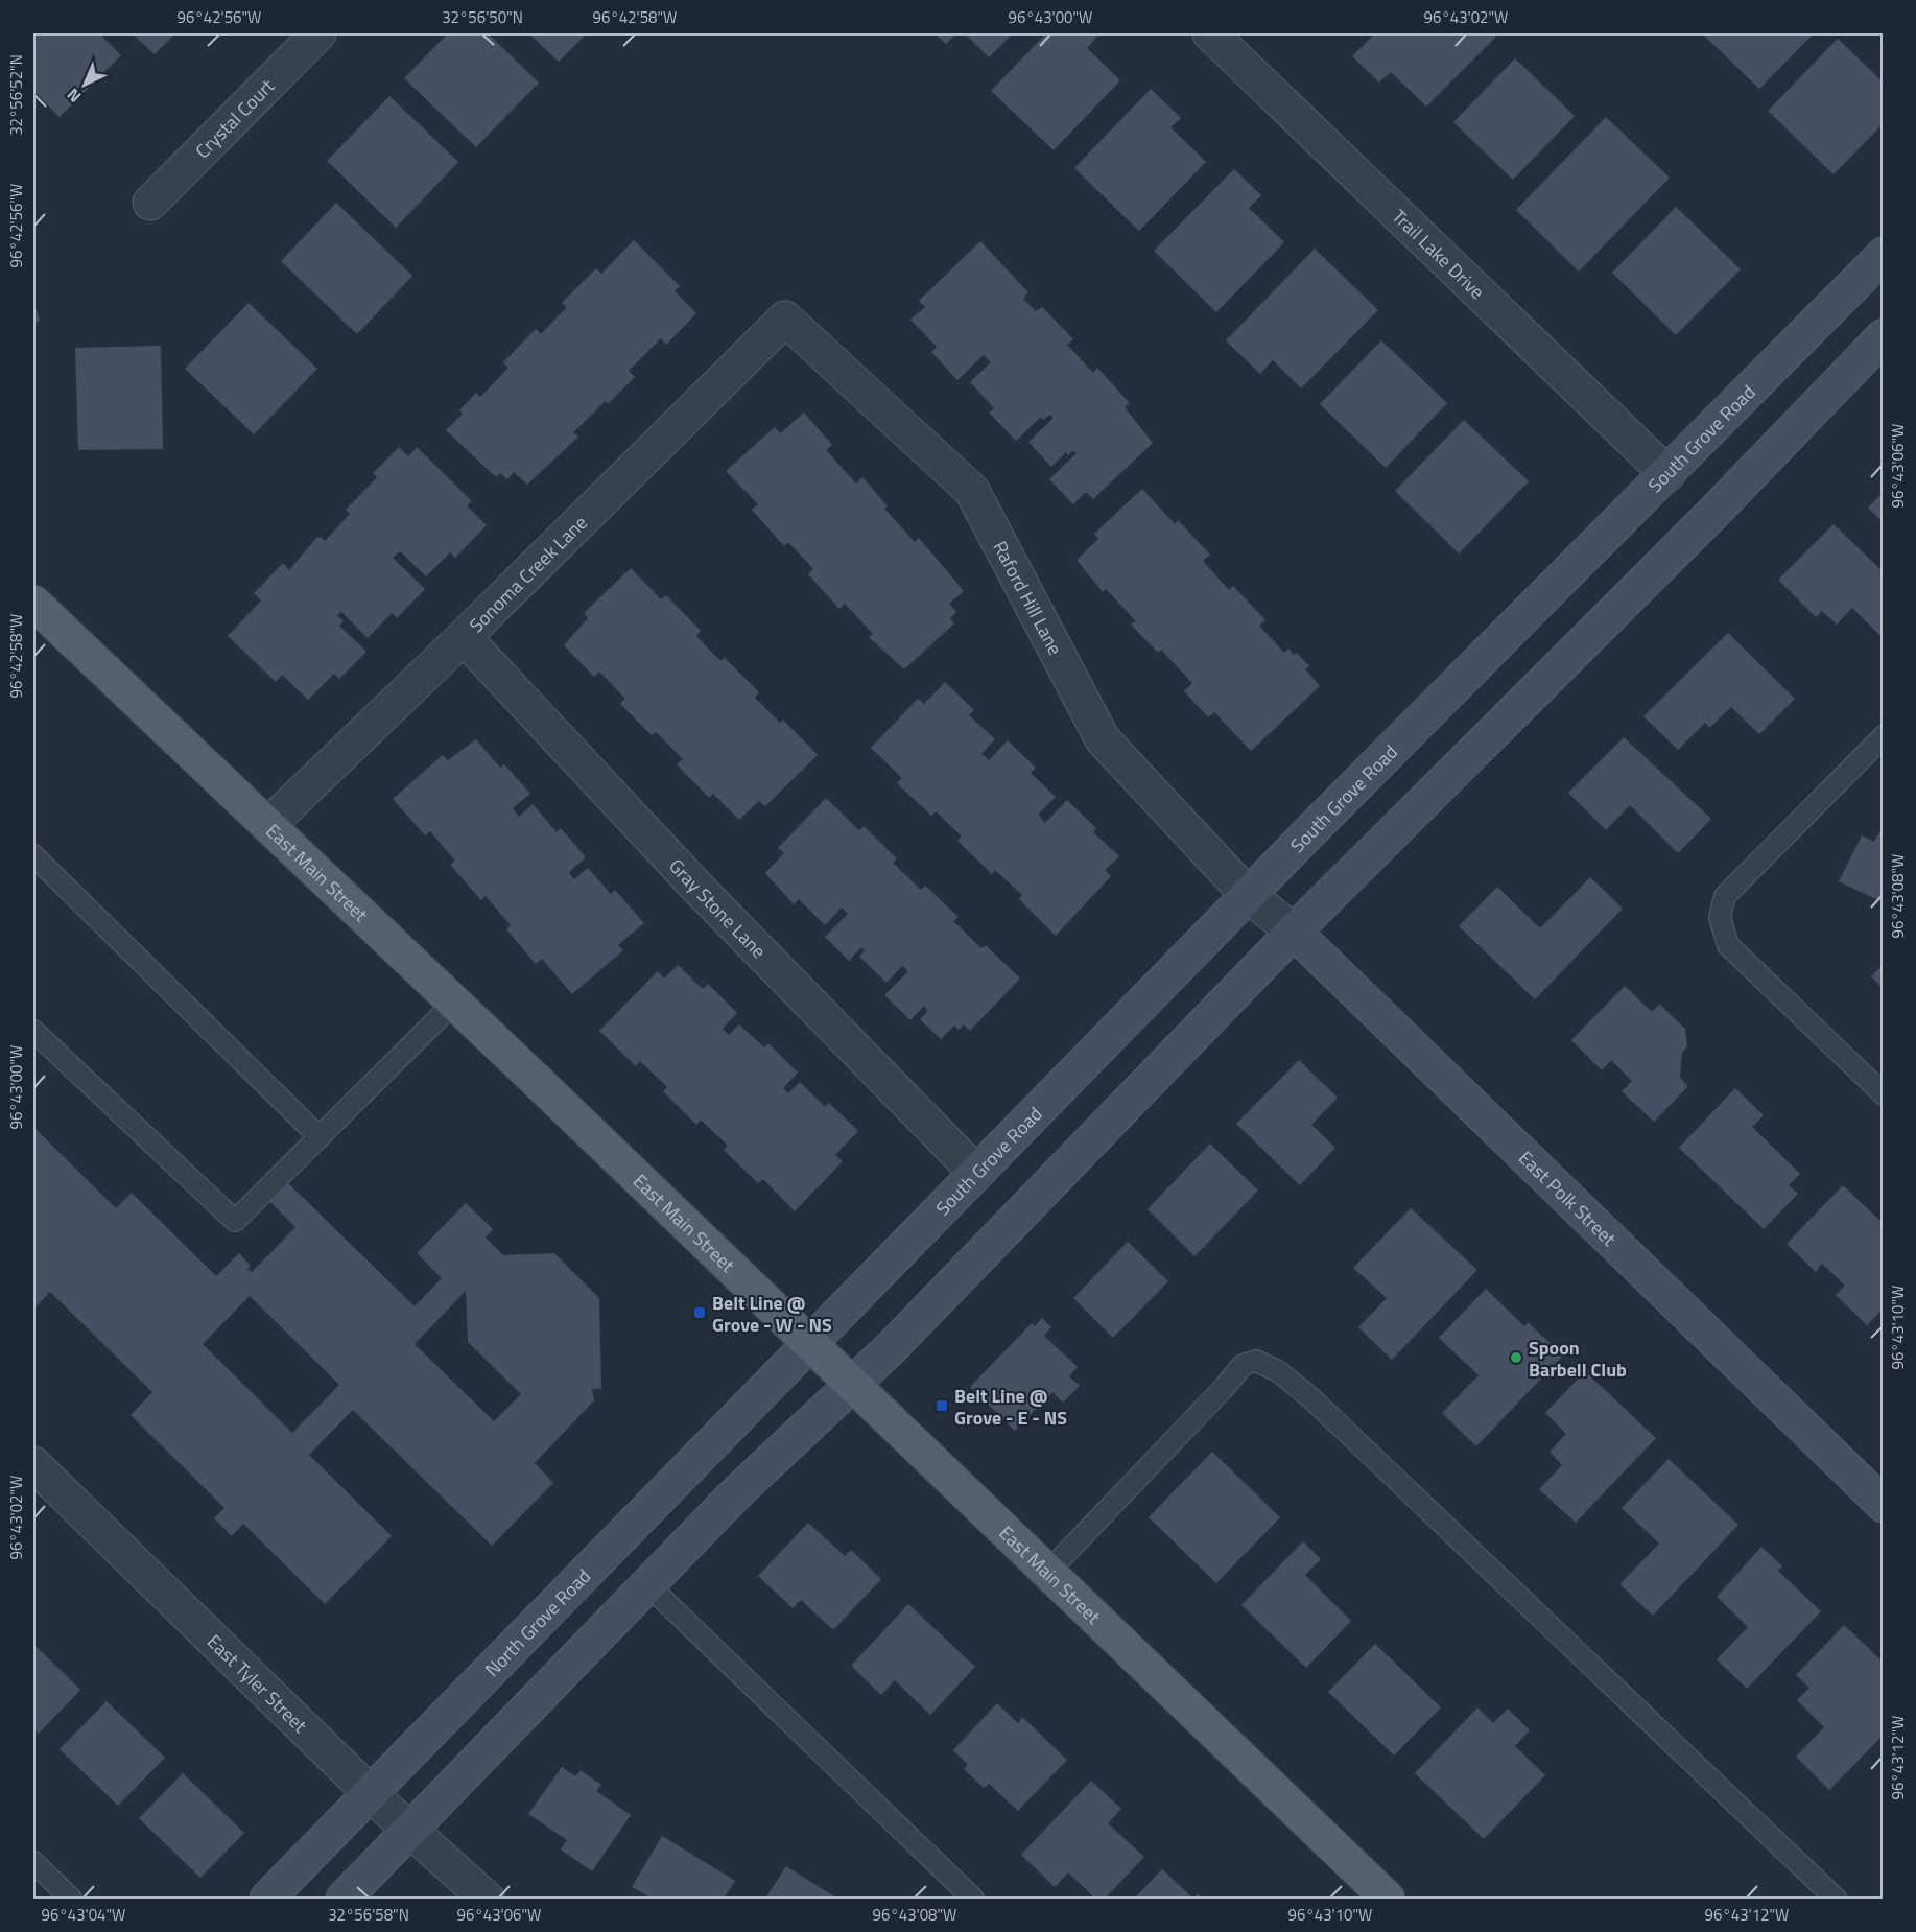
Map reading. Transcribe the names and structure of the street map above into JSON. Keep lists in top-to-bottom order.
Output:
{
  "streets": {
    "main road": [
      "South Grove Road",
      "East Main Street",
      "East Polk Street",
      "North Grove Road"
    ],
    "street": [
      "Crystal Court",
      "Trail Lake Drive",
      "Sonoma Creek Lane",
      "Raford Hill Lane",
      "Gray Stone Lane",
      "East Tyler Street"
    ]
  },
  "crossings": [
    ["Trail Lake Drive", "South Grove Road"],
    ["South Grove Road", "Raford Hill Lane"],
    ["South Grove Road", "East Main Street"],
    ["South Grove Road", "Gray Stone Lane"],
    ["South Grove Road", "East Polk Street"],
    ["South Grove Road", "North Grove Road"],
    ["Sonoma Creek Lane", "Raford Hill Lane"],
    ["Sonoma Creek Lane", "East Main Street"],
    ["Sonoma Creek Lane", "Gray Stone Lane"],
    ["Raford Hill Lane", "East Polk Street"],
    ["East Main Street", "North Grove Road"],
    ["North Grove Road", "East Tyler Street"]
  ],
  "places": {
    "transit": ["Belt Line @ Grove - W - NS", "Belt Line @ Grove - E - NS"],
    "other": ["Spoon Barbell Club"]
  },
  "north": "bottom left",
  "coordinates": [
    "96°42'56\"W",
    "32°56'50\"N",
    "96°42'58\"W",
    "96°43'00\"W",
    "96°43'02\"W",
    "32°56'52\"N",
    "96°43'06\"W",
    "96°43'08\"W",
    "96°43'10\"W",
    "96°43'12\"W",
    "96°43'04\"W",
    "32°56'58\"N"
  ]
}
